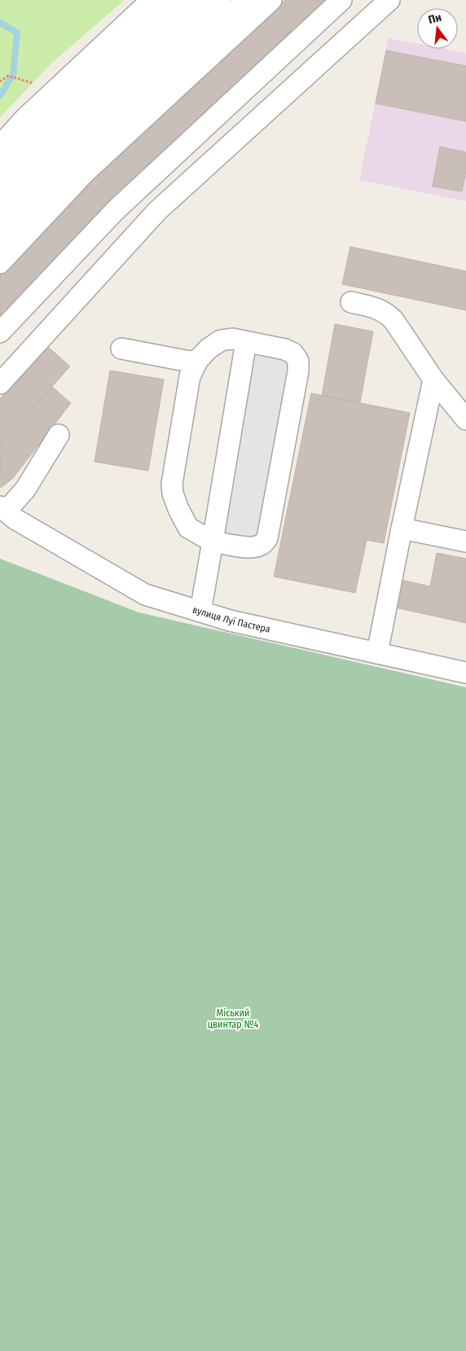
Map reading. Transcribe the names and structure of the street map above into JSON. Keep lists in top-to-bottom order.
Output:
{
  "streets": {
    "street": ["вулиця Луї Пастера"]
  },
  "parks": ["Міський цвинтар №4"],
  "north": "top"
}
